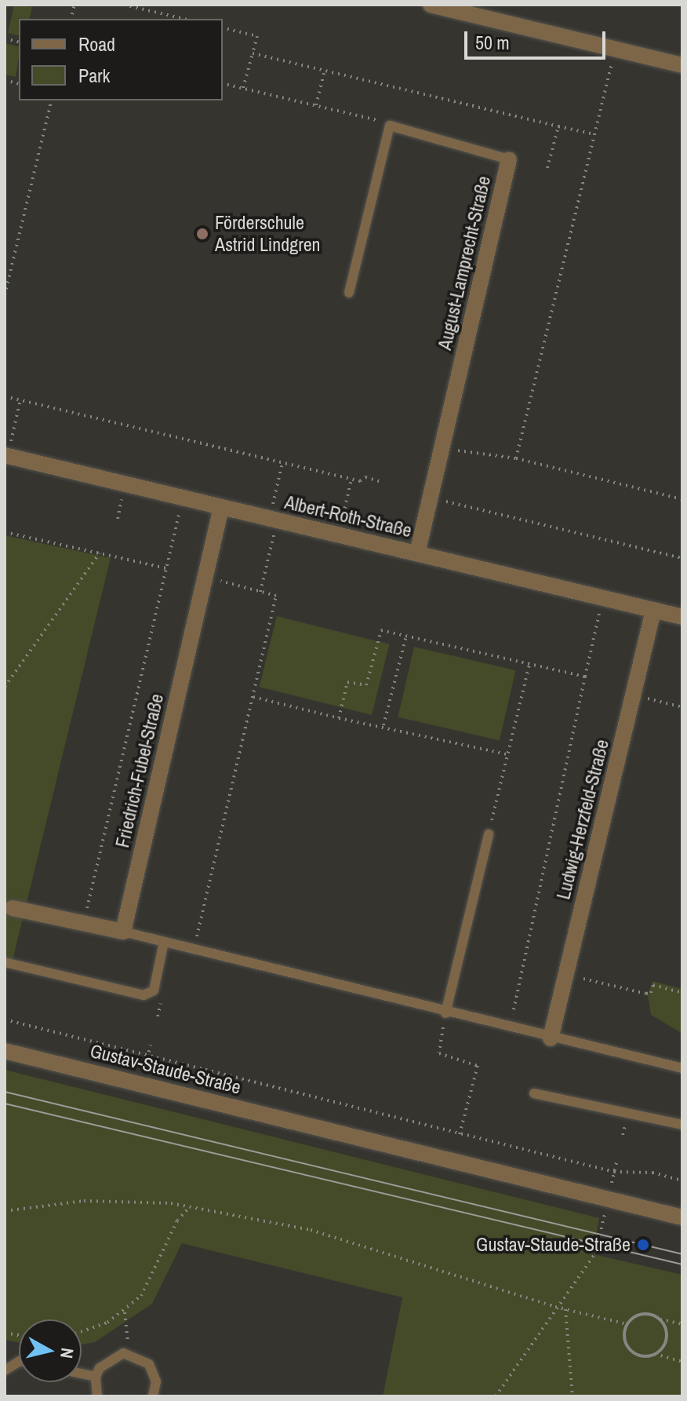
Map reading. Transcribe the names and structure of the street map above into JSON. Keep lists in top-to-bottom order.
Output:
{
  "streets": {
    "street": [
      "August-Lamprecht-Straße",
      "Albert-Roth-Straße",
      "Friedrich-Fubel-Straße",
      "Ludwig-Herzfeld-Straße",
      "Gustav-Staude-Straße"
    ]
  },
  "crossings": [
    ["August-Lamprecht-Straße", "Albert-Roth-Straße"],
    ["Albert-Roth-Straße", "Friedrich-Fubel-Straße"],
    ["Albert-Roth-Straße", "Ludwig-Herzfeld-Straße"]
  ],
  "places": ["Förderschule Astrid Lindgren", "Gustav-Staude-Straße"],
  "legend": ["Road", "Park"],
  "scale_bar": "50 m",
  "north": "right"
}
